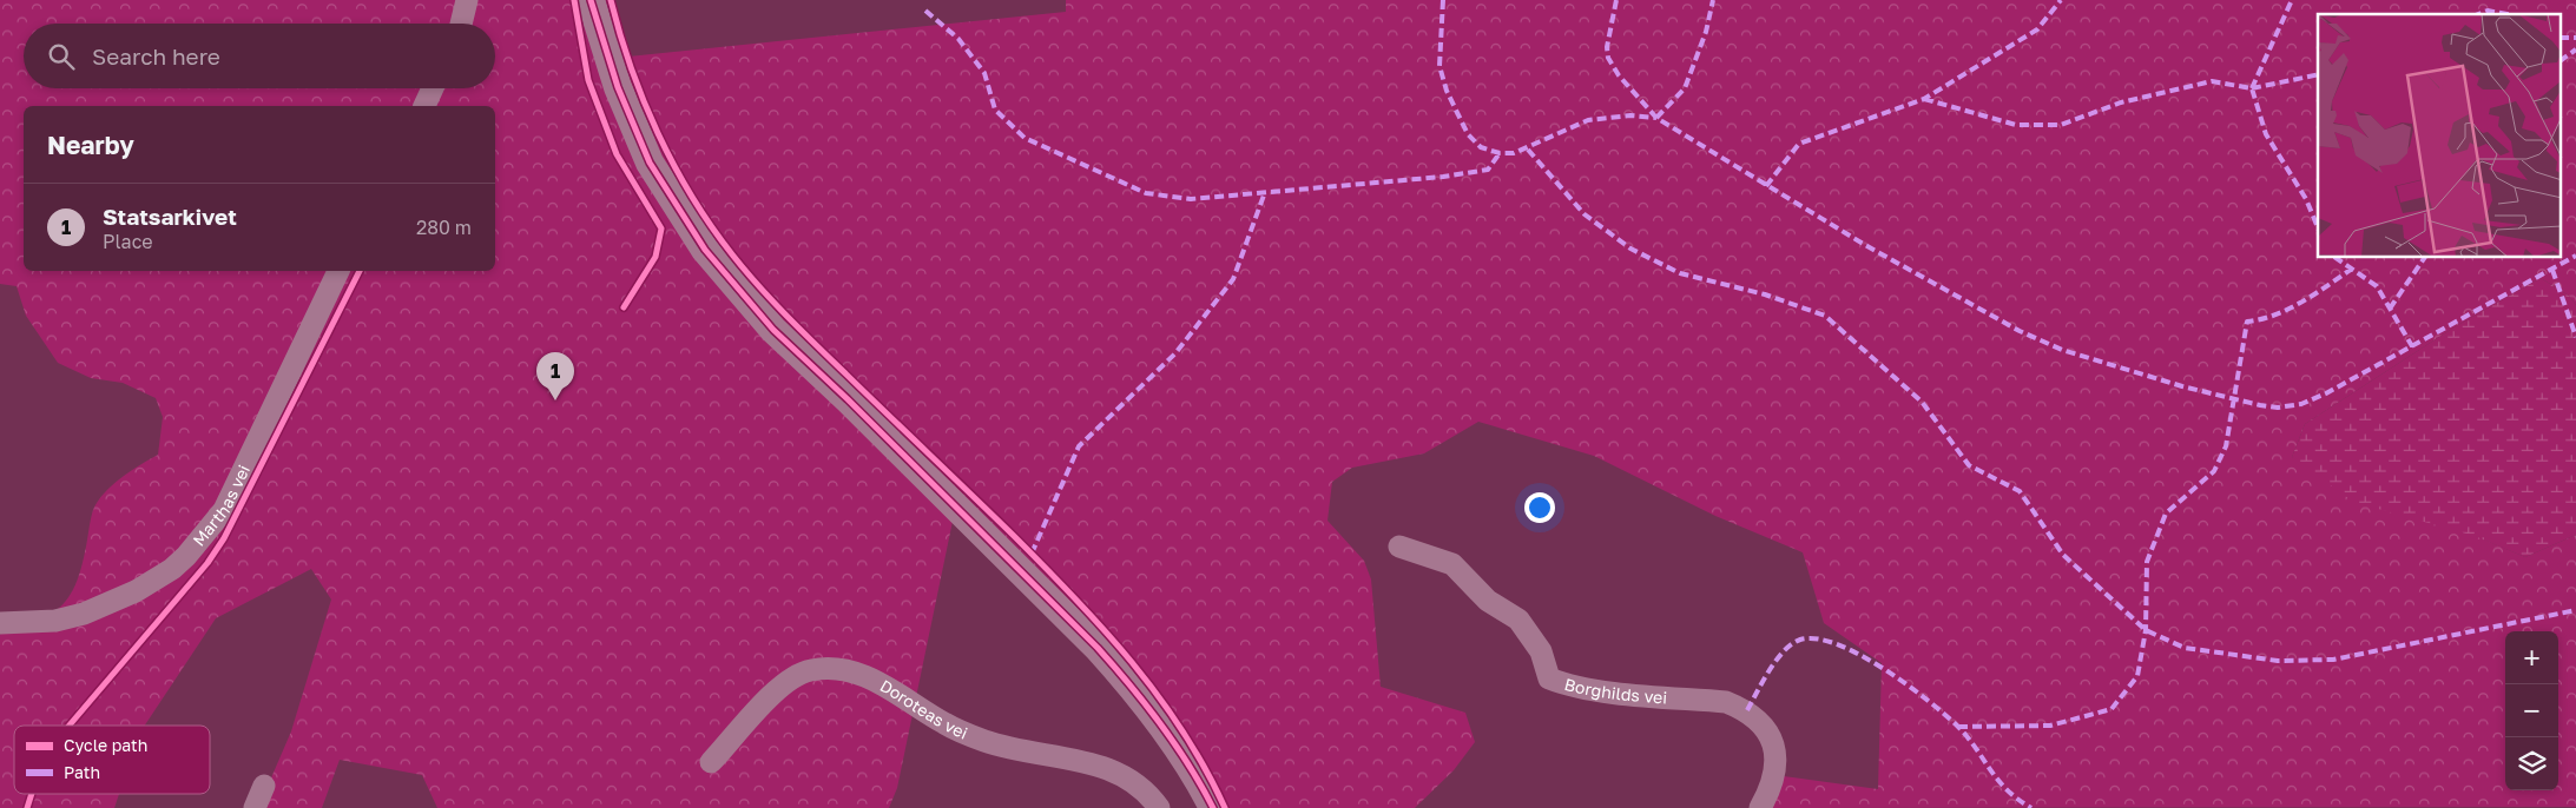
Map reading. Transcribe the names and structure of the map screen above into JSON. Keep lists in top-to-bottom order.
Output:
{
  "streets": {
    "street": ["Marthas vei", "Borghilds vei", "Doroteas vei"]
  },
  "legend": ["Cycle path", "Path"],
  "page": {
    "search": "Search here",
    "heading": "Nearby",
    "list": [
      {
        "mark": "1",
        "name": "Statsarkivet",
        "note": "Place",
        "value": "280 m"
      }
    ],
    "pins": "1",
    "map_buttons": ["+", "−"]
  }
}
